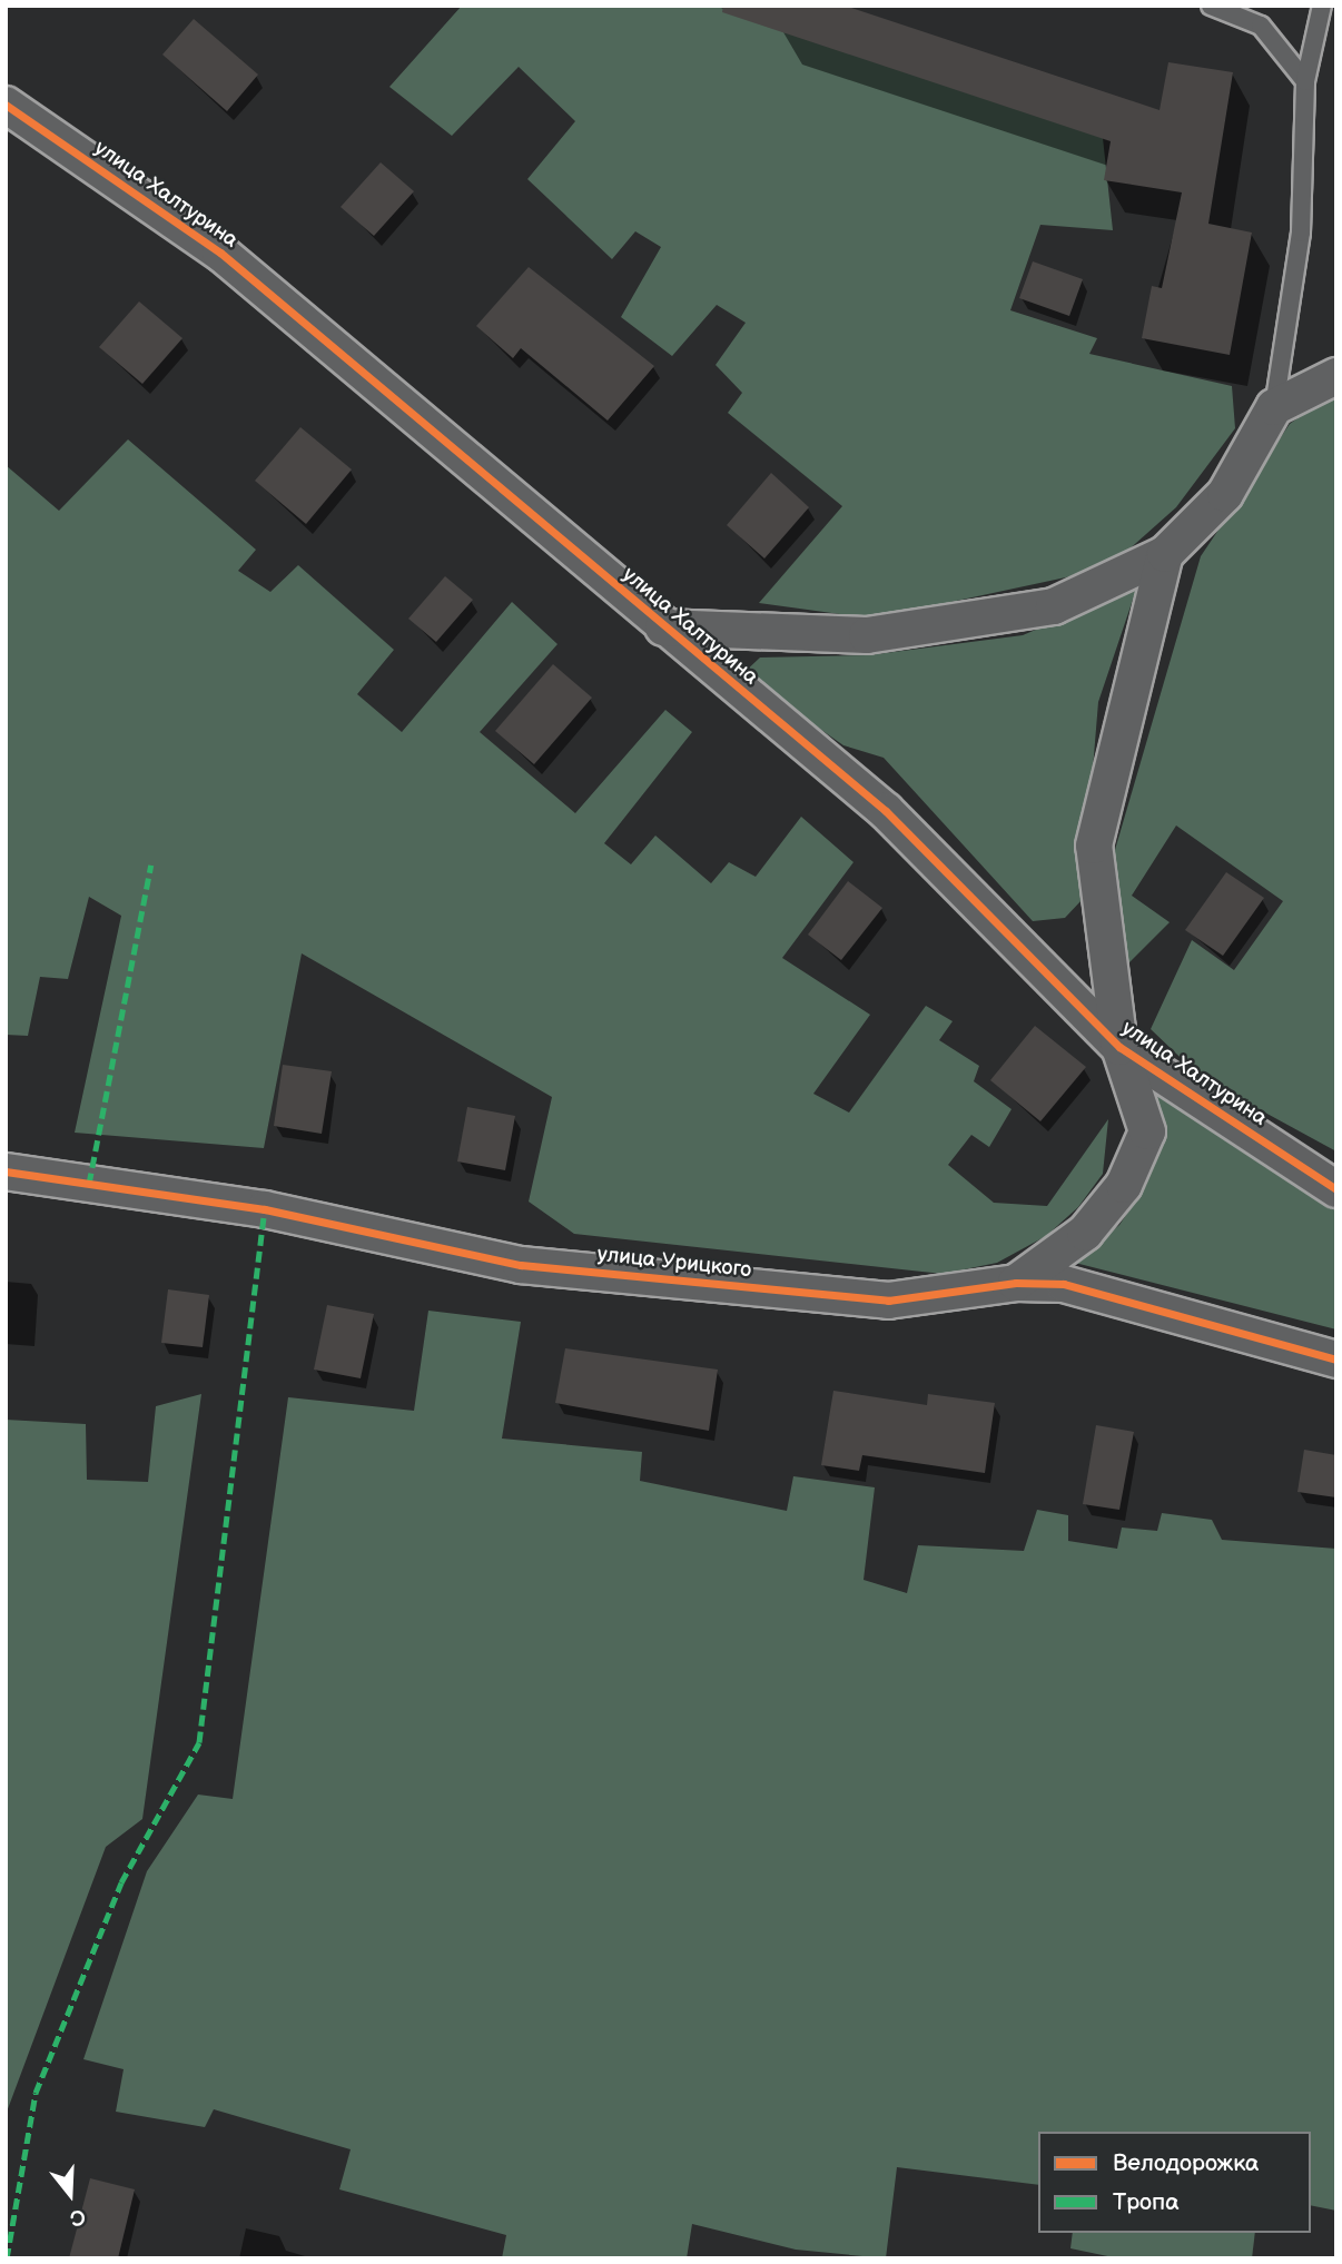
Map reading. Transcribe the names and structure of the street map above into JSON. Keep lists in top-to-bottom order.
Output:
{
  "streets": {
    "street": ["улица Халтурина", "улица Урицкого"]
  },
  "legend": ["Велодорожка", "Тропа"],
  "north": "bottom"
}
